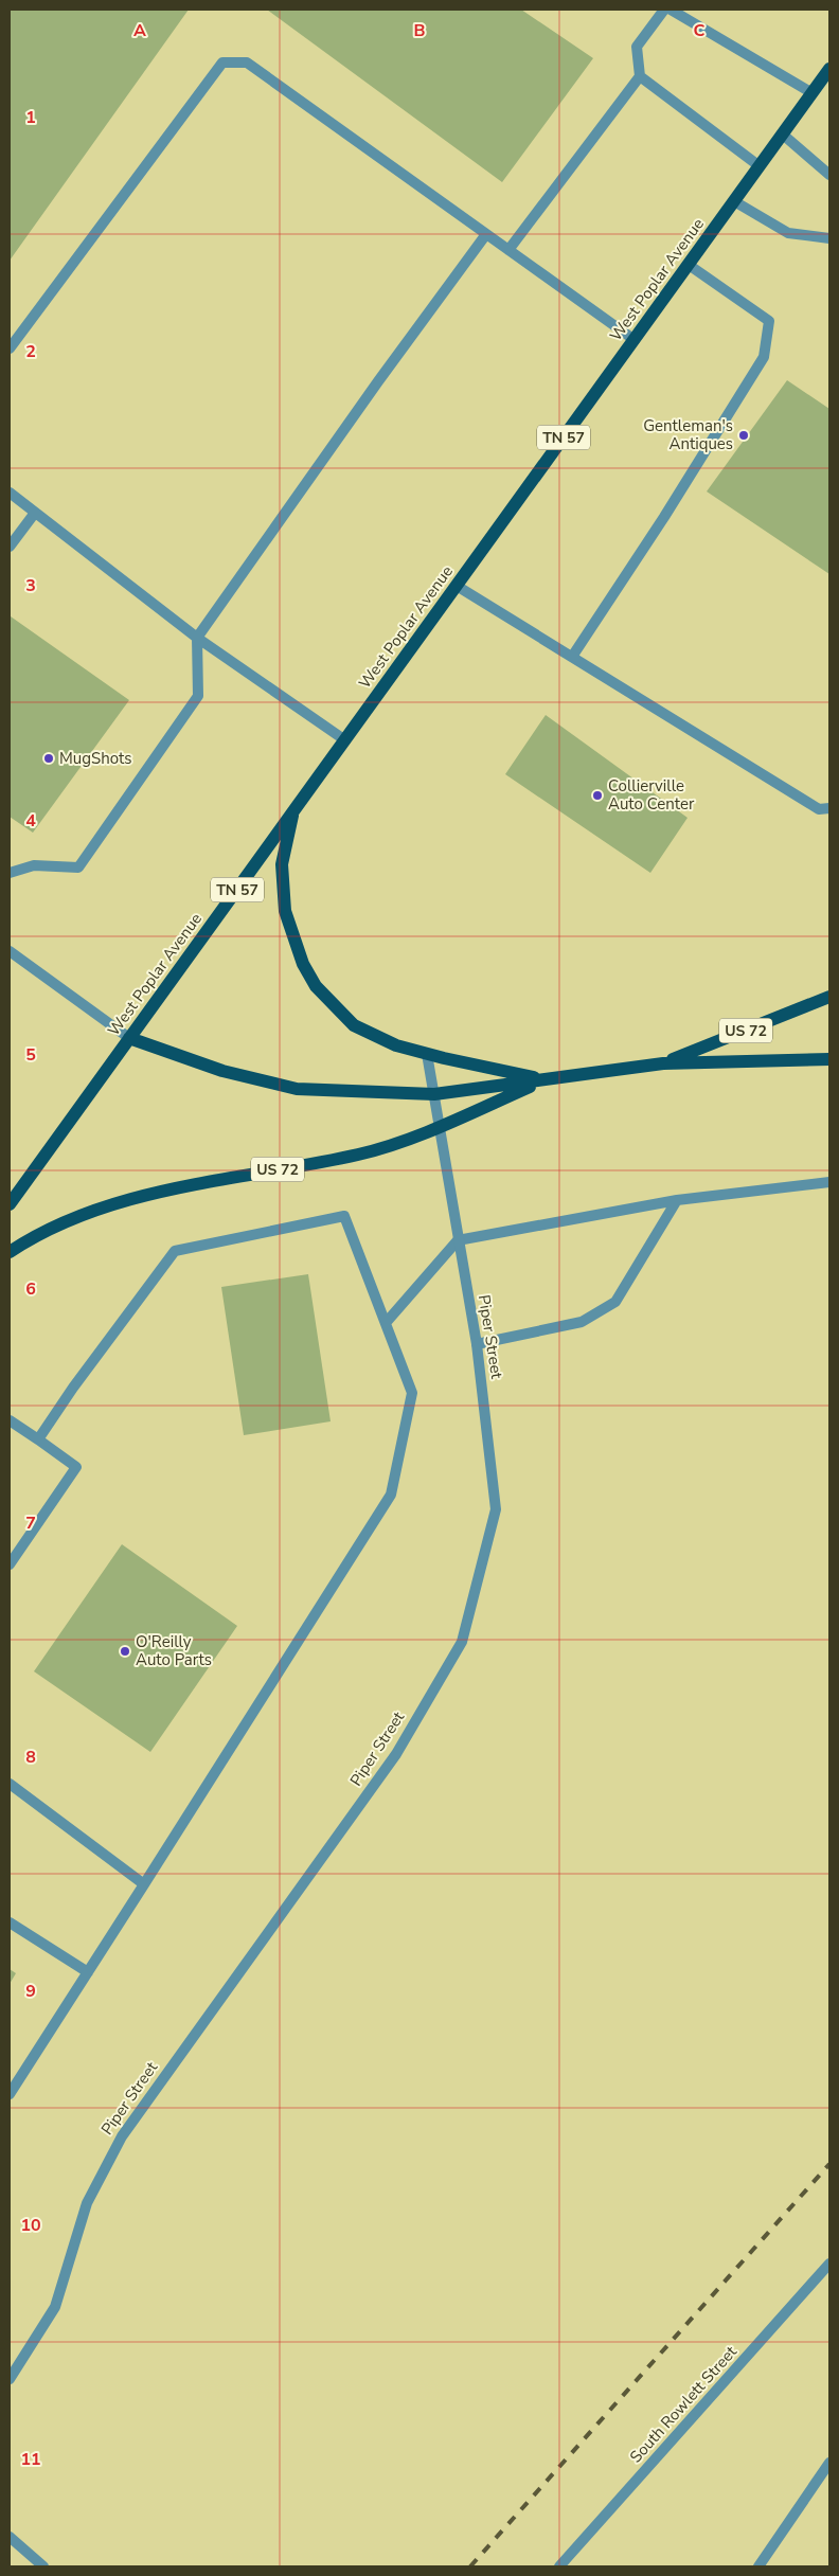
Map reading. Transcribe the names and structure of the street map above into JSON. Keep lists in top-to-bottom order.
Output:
{
  "streets": {
    "main road": ["West Poplar Avenue", "TN 57", "US 72"],
    "street": ["Piper Street", "South Rowlett Street"]
  },
  "crossings": [
    ["West Poplar Avenue", "US 72"],
    ["US 72", "Piper Street"]
  ],
  "places": [
    "Gentleman's Antiques",
    "MugShots",
    "Collierville Auto Center",
    "O'Reilly Auto Parts"
  ],
  "grid": {
    "columns": ["A", "B", "C"],
    "rows": [
      "1",
      "2",
      "3",
      "4",
      "5",
      "6",
      "7",
      "8",
      "9",
      "10",
      "11"
    ]
  }
}
